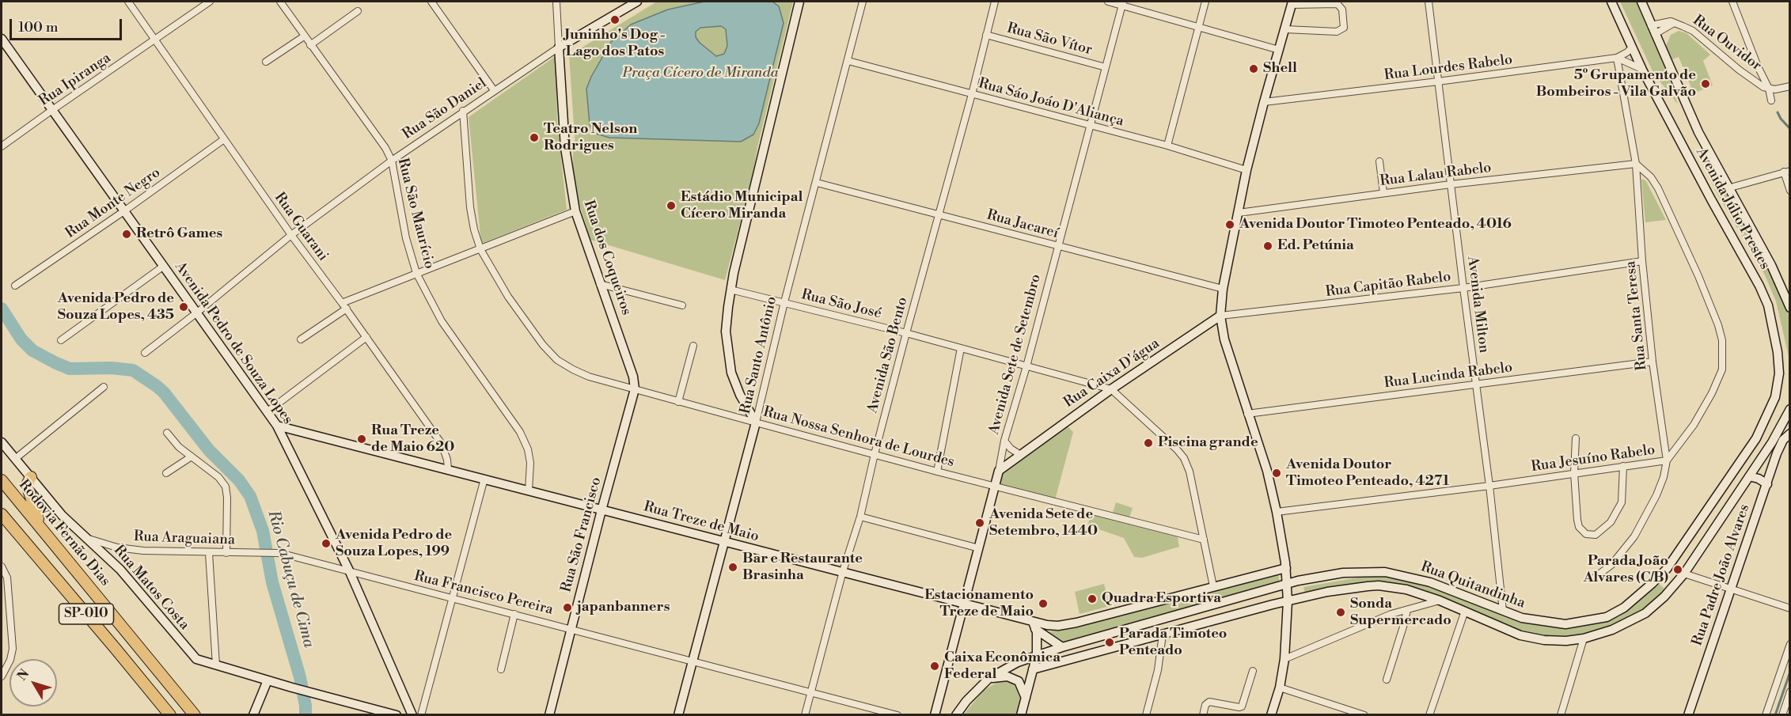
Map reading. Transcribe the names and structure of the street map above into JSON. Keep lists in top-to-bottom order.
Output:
{
  "streets": {
    "highway": ["Rodovia Fernão Dias", "SP-010"],
    "main road": [
      "Avenida Júlio Prestes",
      "Rua dos Coqueiros",
      "Avenida Pedro de Souza Lopes",
      "Avenida Sete de Setembro",
      "Rua Santo Antônio",
      "Rua Caixa D'água",
      "Rua Treze de Maio",
      "Rua São Francisco",
      "Rua Padre João Alvares",
      "Rua Quitandinha",
      "Rua Matos Costa"
    ],
    "street": [
      "Rua São Vítor",
      "Rua Ouvidor",
      "Rua Lourdes Rabelo",
      "Rua Ipiranga",
      "Rua Sáo Joáo D'Aliança",
      "Rua São Daniel",
      "Rua Lalau Rabelo",
      "Rua Monte Negro",
      "Rua São Maurício",
      "Rua Jacareí",
      "Rua Guarani",
      "Rua Capitão Rabelo",
      "Rua São José",
      "Avenida Milton",
      "Rua Santa Teresa",
      "Avenida São Bento",
      "Rua Lucinda Rabelo",
      "Rua Nossa Senhora de Lourdes",
      "Rua Jesuíno Rabelo",
      "Rua Araguaiana",
      "Rua Francisco Pereira"
    ]
  },
  "crossings": [
    ["Rua São Vítor", "Avenida Sete de Setembro"],
    ["Rua São Vítor", "Avenida São Bento"],
    ["Rua Ouvidor", "Avenida Júlio Prestes"],
    ["Rua Lourdes Rabelo", "Avenida Júlio Prestes"],
    ["Rua Lourdes Rabelo", "Avenida Milton"],
    ["Rua Lourdes Rabelo", "Rua Santa Teresa"],
    ["Rua Ipiranga", "Rua Guarani"],
    ["Rua Ipiranga", "Avenida Pedro de Souza Lopes"],
    ["Rua Sáo Joáo D'Aliança", "Avenida Sete de Setembro"],
    ["Rua Sáo Joáo D'Aliança", "Rua Santo Antônio"],
    ["Rua Sáo Joáo D'Aliança", "Avenida São Bento"],
    ["Rua São Daniel", "Rua São Maurício"],
    ["Rua São Daniel", "Rua Guarani"],
    ["Rua São Daniel", "Rua dos Coqueiros"],
    ["Rua São Daniel", "Avenida Pedro de Souza Lopes"],
    ["Rua São Daniel", "Rua Nossa Senhora de Lourdes"],
    ["Rua Lalau Rabelo", "Avenida Milton"],
    ["Rua Lalau Rabelo", "Rua Santa Teresa"],
    ["Rua Lalau Rabelo", "Rua Jesuíno Rabelo"],
    ["Rua Monte Negro", "Rua Guarani"],
    ["Rua Monte Negro", "Avenida Pedro de Souza Lopes"],
    ["Avenida Júlio Prestes", "Rua Quitandinha"],
    ["Rua São Maurício", "Rua Treze de Maio"],
    ["Rua Jacareí", "Avenida Sete de Setembro"],
    ["Rua Jacareí", "Rua Santo Antônio"],
    ["Rua Jacareí", "Avenida São Bento"],
    ["Rua Guarani", "Rua Treze de Maio"],
    ["Rua dos Coqueiros", "Rua Nossa Senhora de Lourdes"],
    ["Rua dos Coqueiros", "Rua São Francisco"],
    ["Rua Capitão Rabelo", "Avenida Milton"],
    ["Rua Capitão Rabelo", "Rua Santa Teresa"],
    ["Rua Capitão Rabelo", "Rua Caixa D'água"],
    ["Rua São José", "Avenida Sete de Setembro"],
    ["Rua São José", "Rua Santo Antônio"],
    ["Rua São José", "Avenida São Bento"],
    ["Rua São José", "Rua Caixa D'água"],
    ["Avenida Milton", "Rua Lucinda Rabelo"],
    ["Avenida Milton", "Rua Jesuíno Rabelo"],
    ["Avenida Milton", "Rua Quitandinha"],
    ["Rua Santa Teresa", "Rua Lucinda Rabelo"],
    ["Rua Santa Teresa", "Rua Jesuíno Rabelo"],
    ["Avenida Pedro de Souza Lopes", "Rua Treze de Maio"],
    ["Avenida Pedro de Souza Lopes", "Rua Francisco Pereira"],
    ["Avenida Sete de Setembro", "Rua Caixa D'água"],
    ["Avenida Sete de Setembro", "Rua Nossa Senhora de Lourdes"],
    ["Avenida Sete de Setembro", "Rua Treze de Maio"],
    ["Rua Santo Antônio", "Rua Nossa Senhora de Lourdes"],
    ["Rua Santo Antônio", "Rua Treze de Maio"],
    ["Rua Santo Antônio", "Rua Francisco Pereira"],
    ["Avenida São Bento", "Rua Nossa Senhora de Lourdes"],
    ["Avenida São Bento", "Rua Treze de Maio"],
    ["Avenida São Bento", "Rua Francisco Pereira"],
    ["Rua Nossa Senhora de Lourdes", "Rua São Francisco"],
    ["Rua Treze de Maio", "Rua São Francisco"],
    ["Rua São Francisco", "Rua Francisco Pereira"],
    ["Rua Araguaiana", "Rua Matos Costa"],
    ["Rua Araguaiana", "Rua Francisco Pereira"]
  ],
  "water": ["Rio Cabuçu de Cima"],
  "parks": ["Praça Cícero de Miranda"],
  "places": [
    "Juninho's Dog - Lago dos Patos",
    "Shell",
    "5º Grupamento de Bombeiros - Vila Galvão",
    "Teatro Nelson Rodrigues",
    "Estádio Municipal Cícero Miranda",
    "Avenida Doutor Timoteo Penteado, 4016",
    "Retrô Games",
    "Ed. Petúnia",
    "Avenida Pedro de Souza Lopes, 435",
    "Rua Treze de Maio 620",
    "Piscina grande",
    "Avenida Doutor Timoteo Penteado, 4271",
    "Avenida Sete de Setembro, 1440",
    "Avenida Pedro de Souza Lopes, 199",
    "Bar e Restaurante Brasinha",
    "Parada João Alvares (C/B)",
    "Quadra Esportiva",
    "Estacionamento Treze de Maio",
    "japanbanners",
    "Sonda Supermercado",
    "Parada Timoteo Penteado",
    "Caixa Econômica Federal"
  ],
  "scale_bar": "100 m",
  "north": "top left"
}
